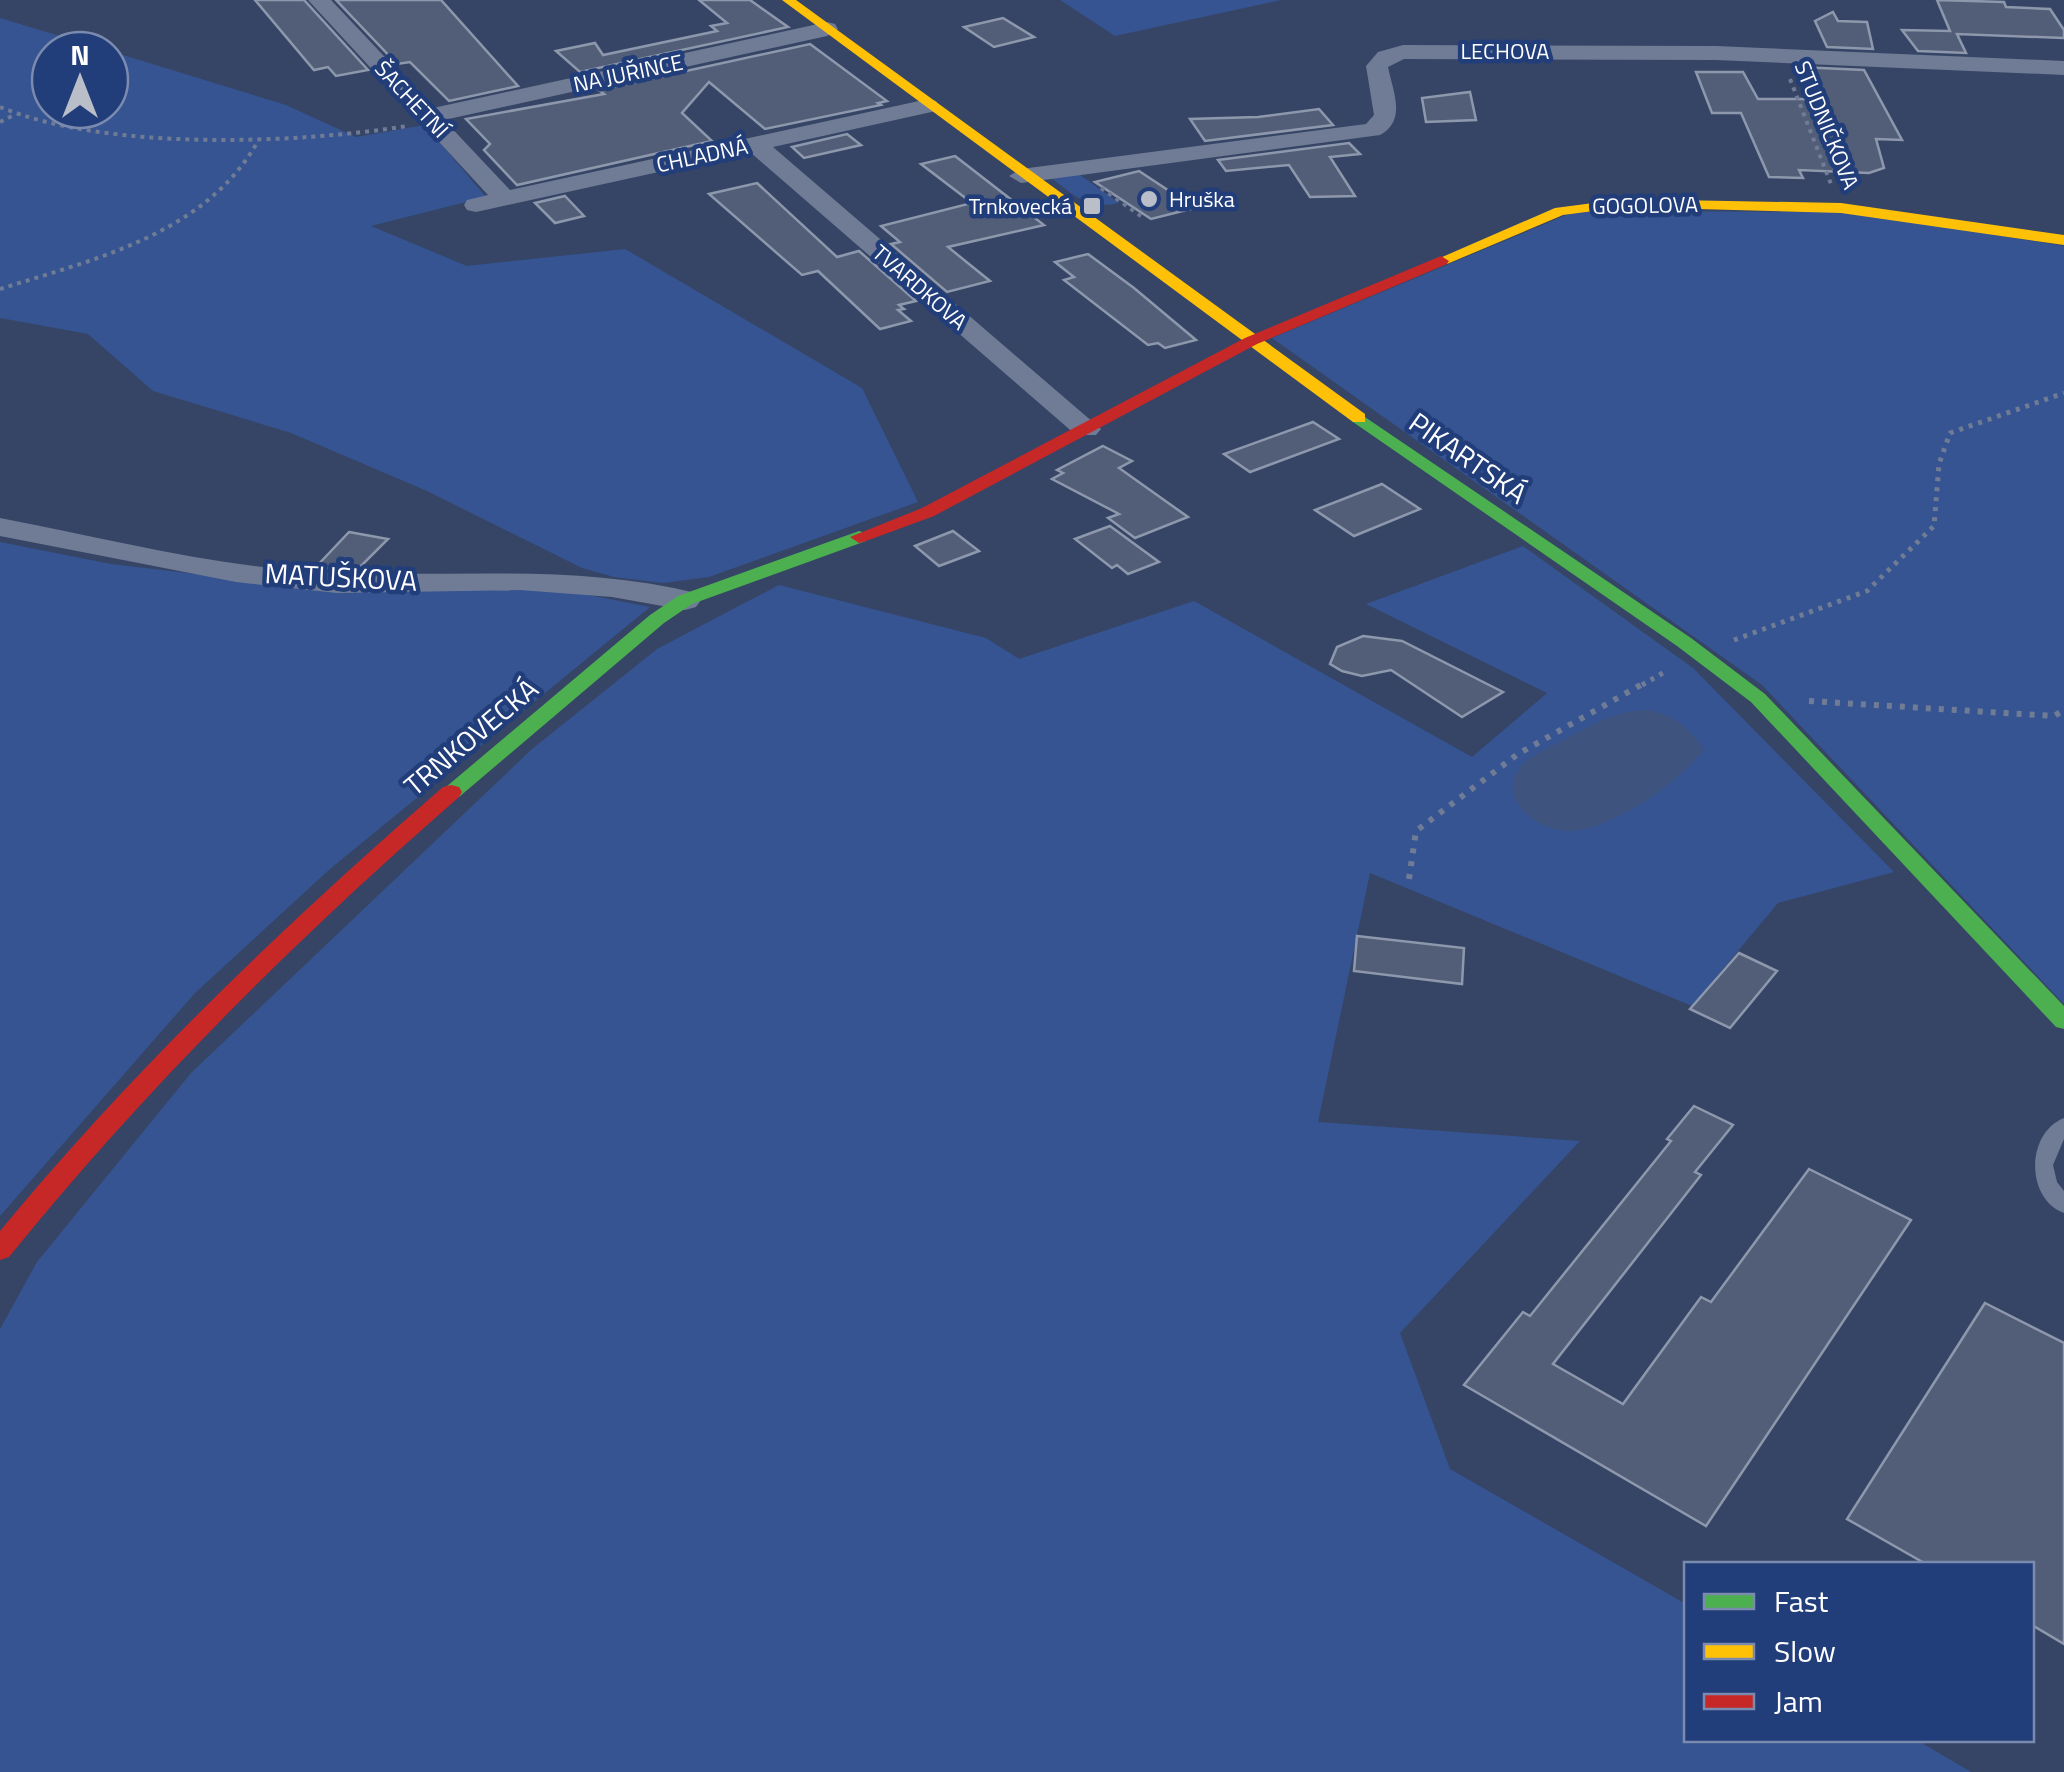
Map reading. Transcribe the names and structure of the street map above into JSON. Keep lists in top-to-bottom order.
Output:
{
  "streets": {
    "street": [
      "LECHOVA",
      "NA JUŘINCE",
      "ŠACHETNÍ",
      "CHLADNÁ",
      "GOGOLOVA",
      "TVARDKOVA",
      "PIKARTSKÁ",
      "MATUŠKOVA",
      "TRNKOVECKÁ"
    ],
    "path": ["STUDNIČKOVA"]
  },
  "crossings": [
    ["LECHOVA", "STUDNIČKOVA"],
    ["LECHOVA", "PIKARTSKÁ"],
    ["NA JUŘINCE", "ŠACHETNÍ"],
    ["NA JUŘINCE", "PIKARTSKÁ"],
    ["ŠACHETNÍ", "CHLADNÁ"],
    ["STUDNIČKOVA", "GOGOLOVA"],
    ["CHLADNÁ", "TVARDKOVA"],
    ["CHLADNÁ", "PIKARTSKÁ"],
    ["GOGOLOVA", "PIKARTSKÁ"],
    ["GOGOLOVA", "TRNKOVECKÁ"],
    ["TVARDKOVA", "TRNKOVECKÁ"],
    ["PIKARTSKÁ", "TRNKOVECKÁ"],
    ["MATUŠKOVA", "TRNKOVECKÁ"]
  ],
  "places": {
    "other": ["Hruška"],
    "transit": ["Trnkovecká"]
  },
  "legend": ["Fast", "Slow", "Jam"],
  "north": "top"
}
